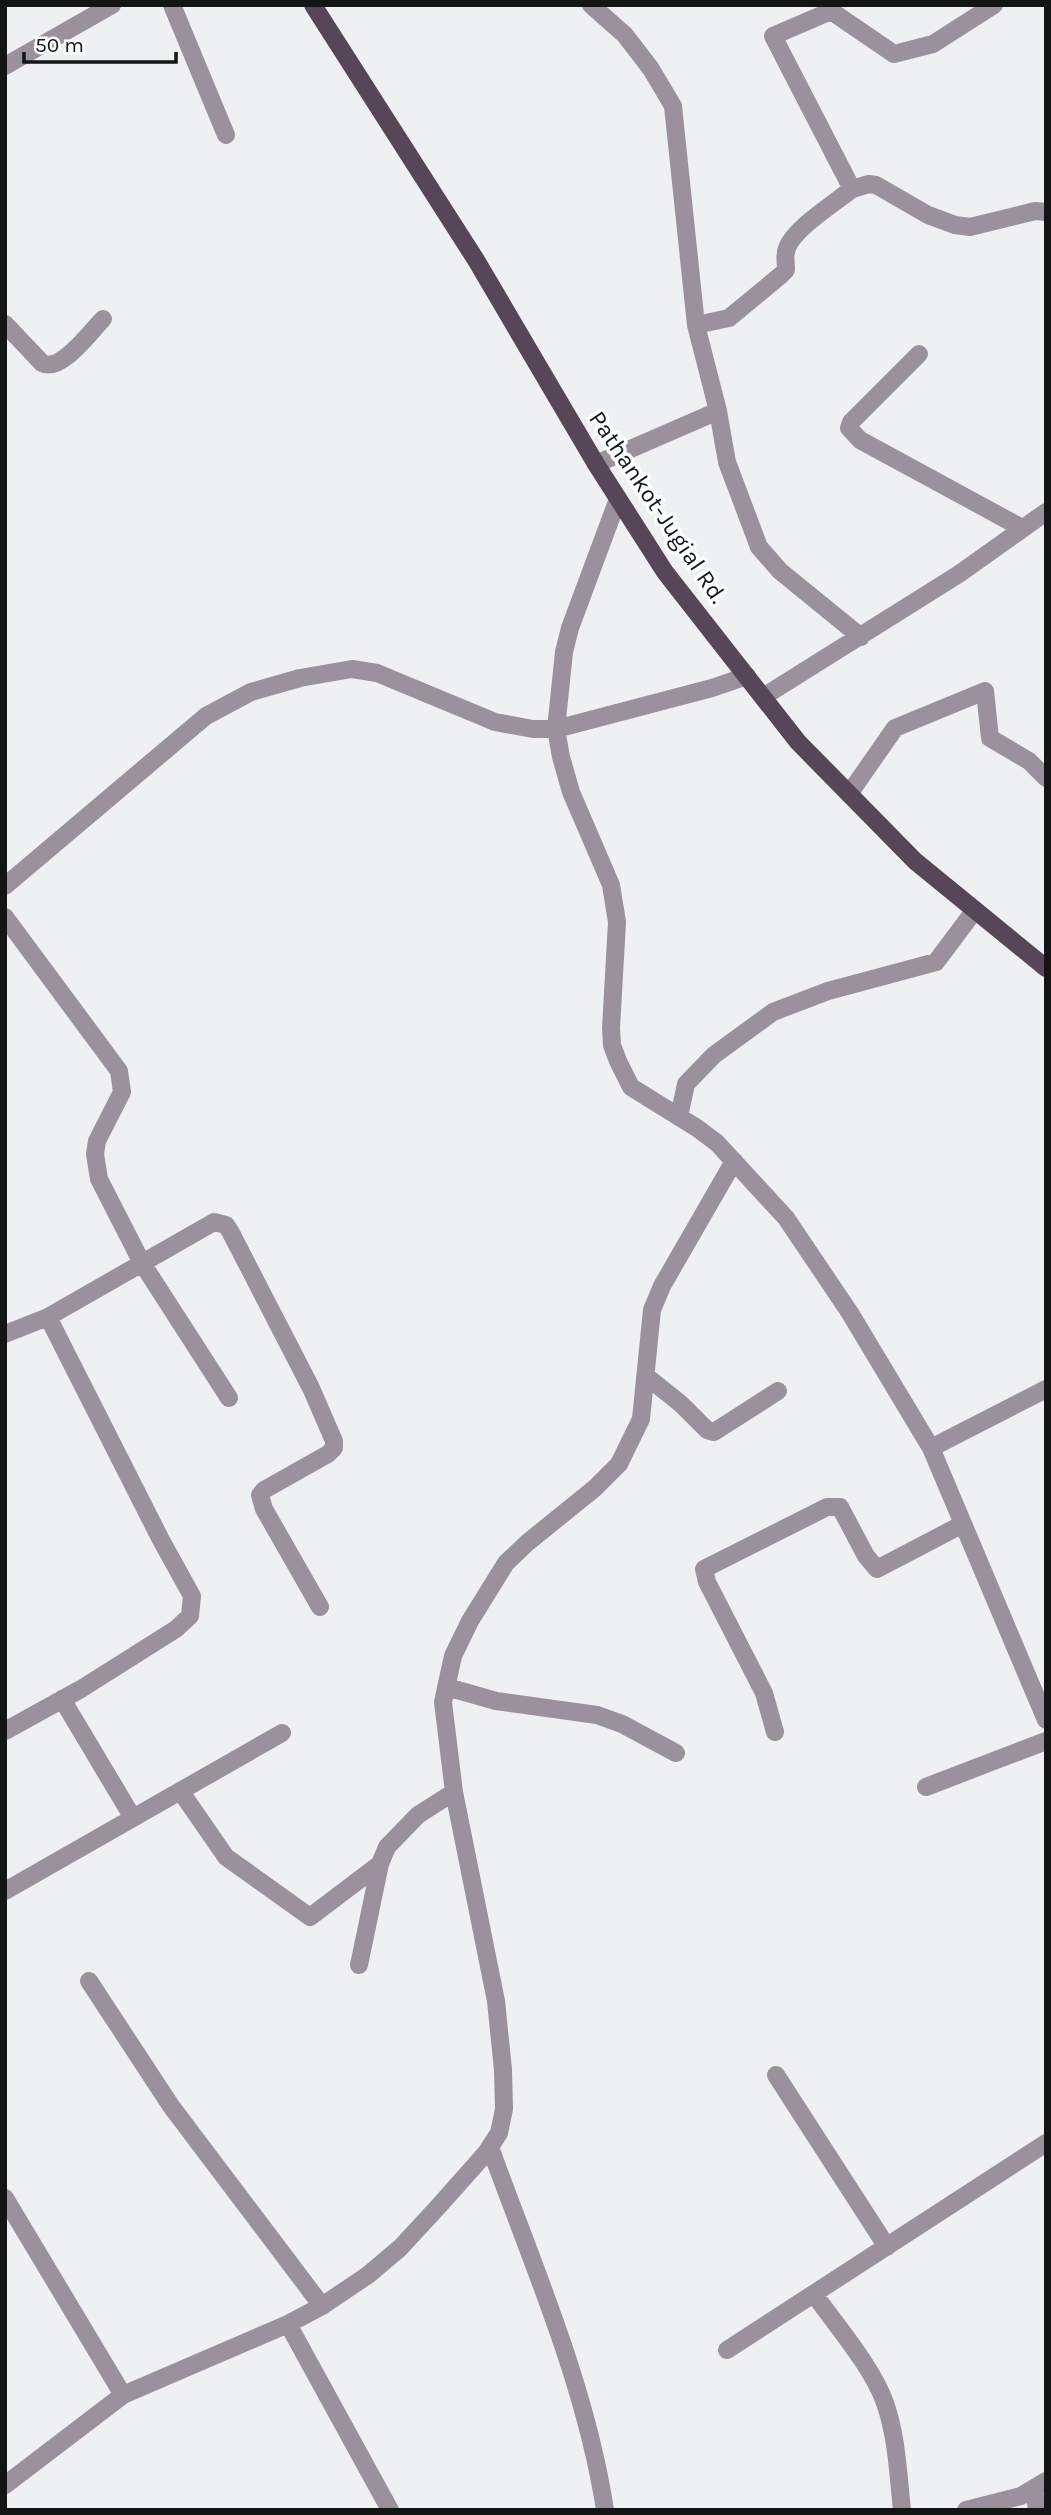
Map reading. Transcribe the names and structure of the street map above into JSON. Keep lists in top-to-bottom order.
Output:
{
  "streets": {
    "main road": ["Pathankot-Jugial Rd."]
  },
  "scale_bar": "50 m"
}
